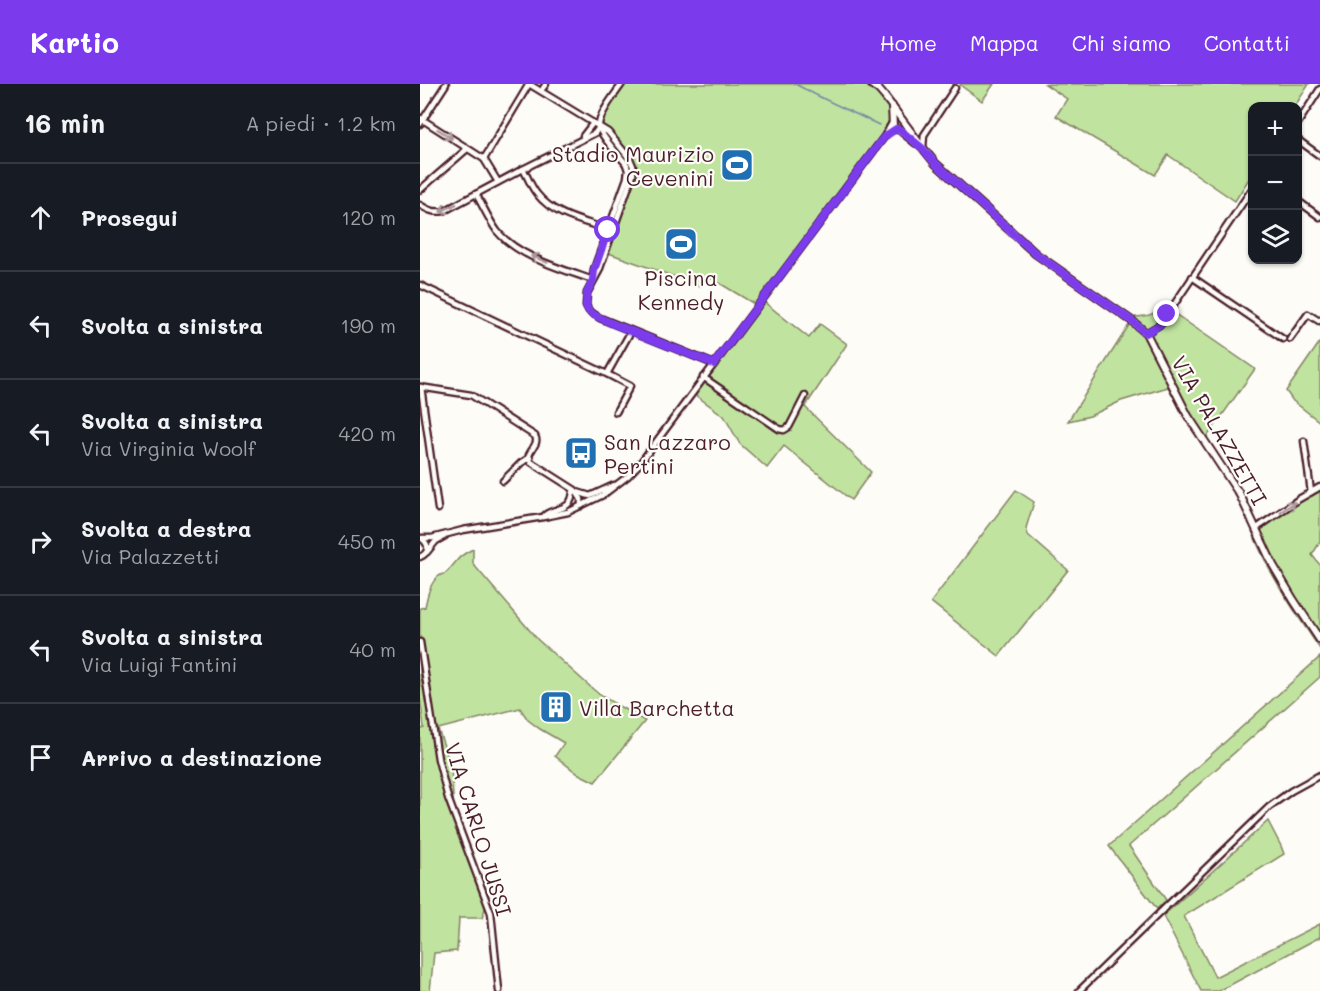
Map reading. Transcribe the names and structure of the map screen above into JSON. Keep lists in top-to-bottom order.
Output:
{
  "streets": {
    "main road": ["VIA PALAZZETTI"],
    "street": ["VIA CARLO JUSSI"]
  },
  "places": {
    "sports": ["Stadio Maurizio Cevenini", "Piscina Kennedy"],
    "bus stop": ["San Lazzaro Pertini"],
    "building": ["Villa Barchetta"]
  },
  "page": {
    "header": "Kartio",
    "nav": [
      "Home",
      "Mappa",
      "Chi siamo",
      "Contatti"
    ],
    "heading": ["16 min", "A piedi · 1.2 km"],
    "map_buttons": ["+", "−"],
    "list": [
      ["Prosegui", "120 m"],
      ["Svolta a sinistra", "190 m"],
      ["Svolta a sinistra", "Via Virginia Woolf", "420 m"],
      ["Svolta a destra", "Via Palazzetti", "450 m"],
      ["Svolta a sinistra", "Via Luigi Fantini", "40 m"],
      "Arrivo a destinazione"
    ]
  }
}
